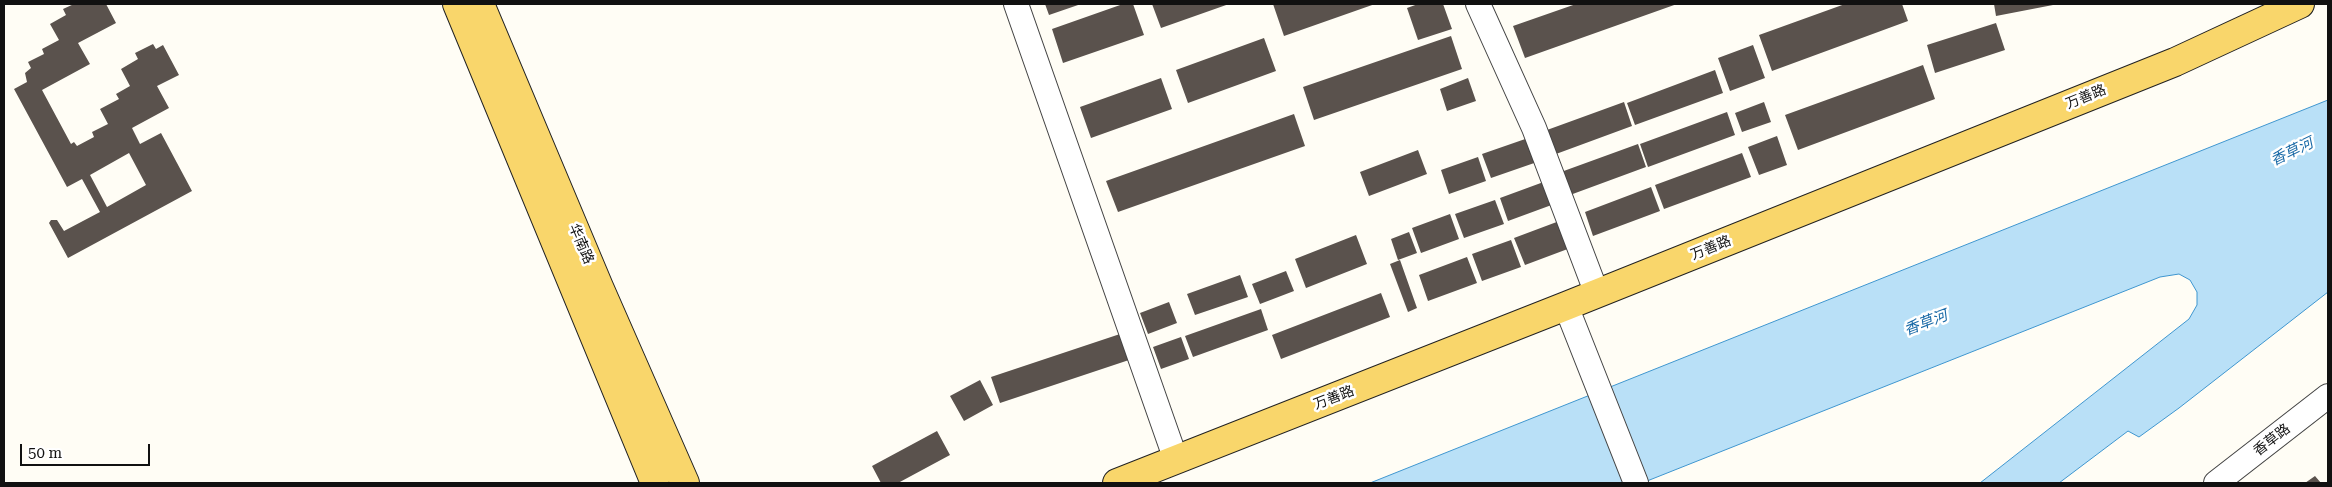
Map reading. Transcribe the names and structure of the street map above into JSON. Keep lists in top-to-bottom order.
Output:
{
  "streets": {
    "main road": ["万善路", "华南路"],
    "street": ["香草路"]
  },
  "water": ["香草河"],
  "scale_bar": "50 m"
}
